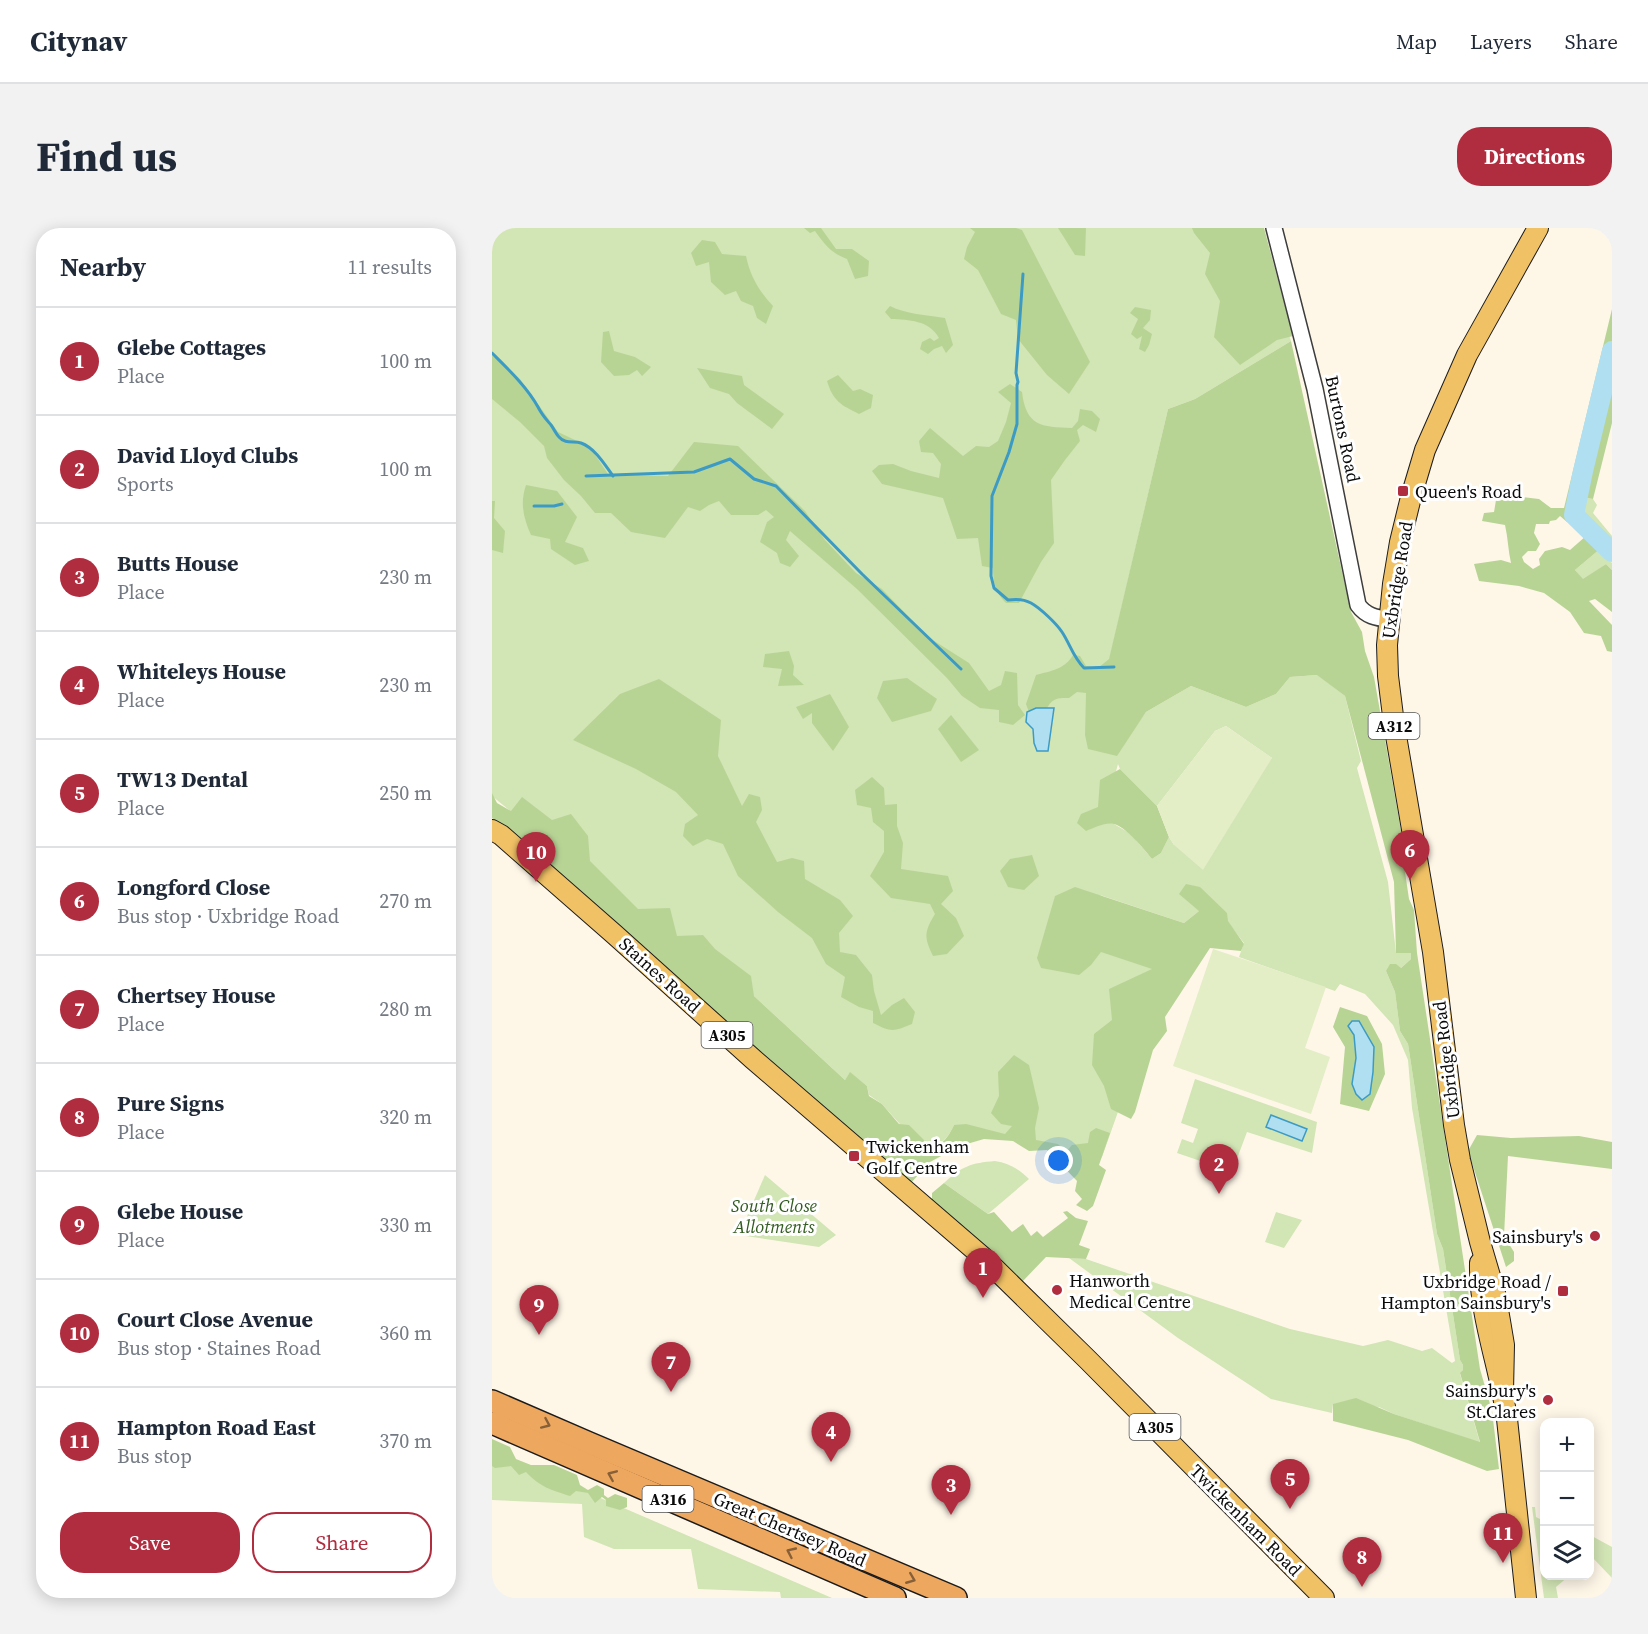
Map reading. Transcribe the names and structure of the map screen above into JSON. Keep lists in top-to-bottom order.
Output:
{
  "streets": {
    "highway": ["A316", "Great Chertsey Road"],
    "main road": [
      "Uxbridge Road",
      "A312",
      "Staines Road",
      "A305",
      "Twickenham Road"
    ],
    "street": ["Burtons Road"]
  },
  "crossings": [
    ["Burtons Road", "Uxbridge Road"],
    ["Staines Road", "Twickenham Road"]
  ],
  "parks": ["South Close Allotments"],
  "places": {
    "transit": ["Queen's Road", "Twickenham Golf Centre", "Uxbridge Road / Hampton Sainsbury's"],
    "other": ["Sainsbury's", "Hanworth Medical Centre", "Sainsbury's St.Clares"]
  },
  "page": {
    "header": "Citynav",
    "nav": ["Map", "Layers", "Share"],
    "title": "Find us",
    "buttons": [
      "Directions",
      ["Save", "Share"]
    ],
    "heading": ["Nearby", "11 results"],
    "list": [
      {
        "mark": "1",
        "name": "Glebe Cottages",
        "note": "Place",
        "value": "100 m"
      },
      {
        "mark": "2",
        "name": "David Lloyd Clubs",
        "note": "Sports",
        "value": "100 m"
      },
      {
        "mark": "3",
        "name": "Butts House",
        "note": "Place",
        "value": "230 m"
      },
      {
        "mark": "4",
        "name": "Whiteleys House",
        "note": "Place",
        "value": "230 m"
      },
      {
        "mark": "5",
        "name": "TW13 Dental",
        "note": "Place",
        "value": "250 m"
      },
      {
        "mark": "6",
        "name": "Longford Close",
        "note": "Bus stop · Uxbridge Road",
        "value": "270 m"
      },
      {
        "mark": "7",
        "name": "Chertsey House",
        "note": "Place",
        "value": "280 m"
      },
      {
        "mark": "8",
        "name": "Pure Signs",
        "note": "Place",
        "value": "320 m"
      },
      {
        "mark": "9",
        "name": "Glebe House",
        "note": "Place",
        "value": "330 m"
      },
      {
        "mark": "10",
        "name": "Court Close Avenue",
        "note": "Bus stop · Staines Road",
        "value": "360 m"
      },
      {
        "mark": "11",
        "name": "Hampton Road East",
        "note": "Bus stop",
        "value": "370 m"
      }
    ],
    "pins": [
      "6",
      "10",
      "2",
      "1",
      "9",
      "7",
      "4",
      "5",
      "3",
      "11",
      "8"
    ],
    "map_buttons": ["+", "−"]
  }
}
